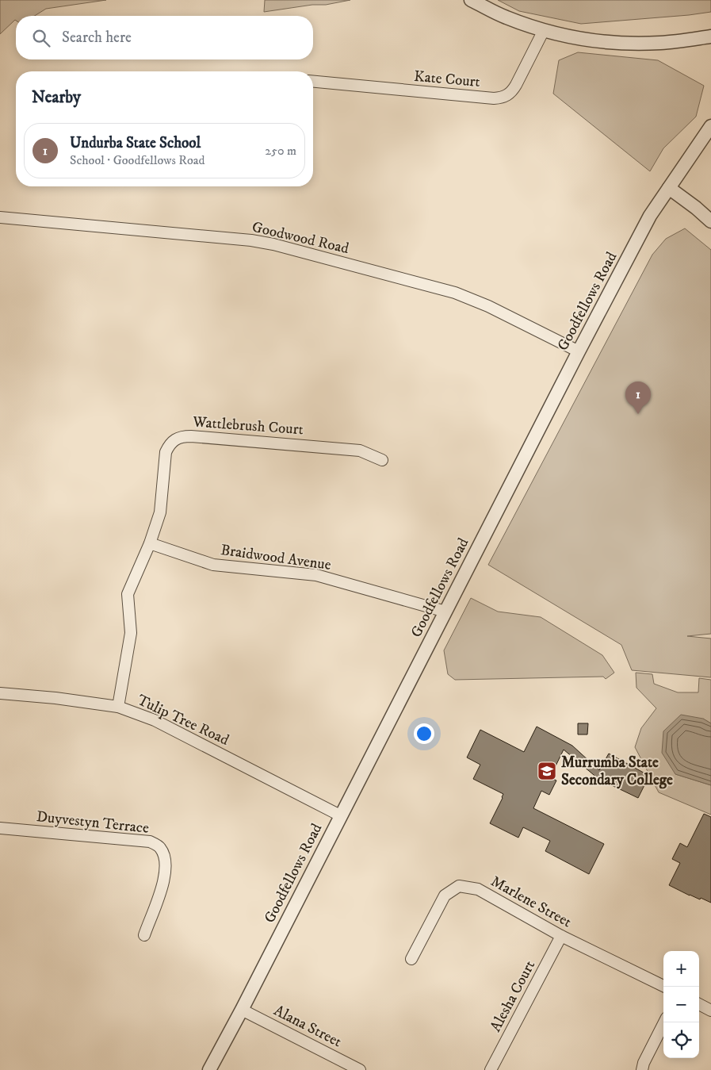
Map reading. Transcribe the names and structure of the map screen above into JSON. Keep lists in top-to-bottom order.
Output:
{
  "streets": {
    "street": [
      "Kate Court",
      "Goodwood Road",
      "Goodfellows Road",
      "Wattlebrush Court",
      "Braidwood Avenue",
      "Tulip Tree Road",
      "Duyvestyn Terrace",
      "Marlene Street",
      "Alesha Court",
      "Alana Street"
    ]
  },
  "crossings": [
    ["Goodwood Road", "Goodfellows Road"],
    ["Goodfellows Road", "Braidwood Avenue"],
    ["Goodfellows Road", "Tulip Tree Road"],
    ["Goodfellows Road", "Alana Street"],
    ["Wattlebrush Court", "Braidwood Avenue"],
    ["Wattlebrush Court", "Tulip Tree Road"],
    ["Marlene Street", "Alesha Court"]
  ],
  "places": {
    "school or university": ["Murrumba State Secondary College"]
  },
  "page": {
    "search": "Search here",
    "heading": "Nearby",
    "list": [
      {
        "mark": "1",
        "name": "Undurba State School",
        "note": "School · Goodfellows Road",
        "value": "250 m"
      }
    ],
    "pins": "1",
    "map_buttons": ["+", "−"]
  }
}
